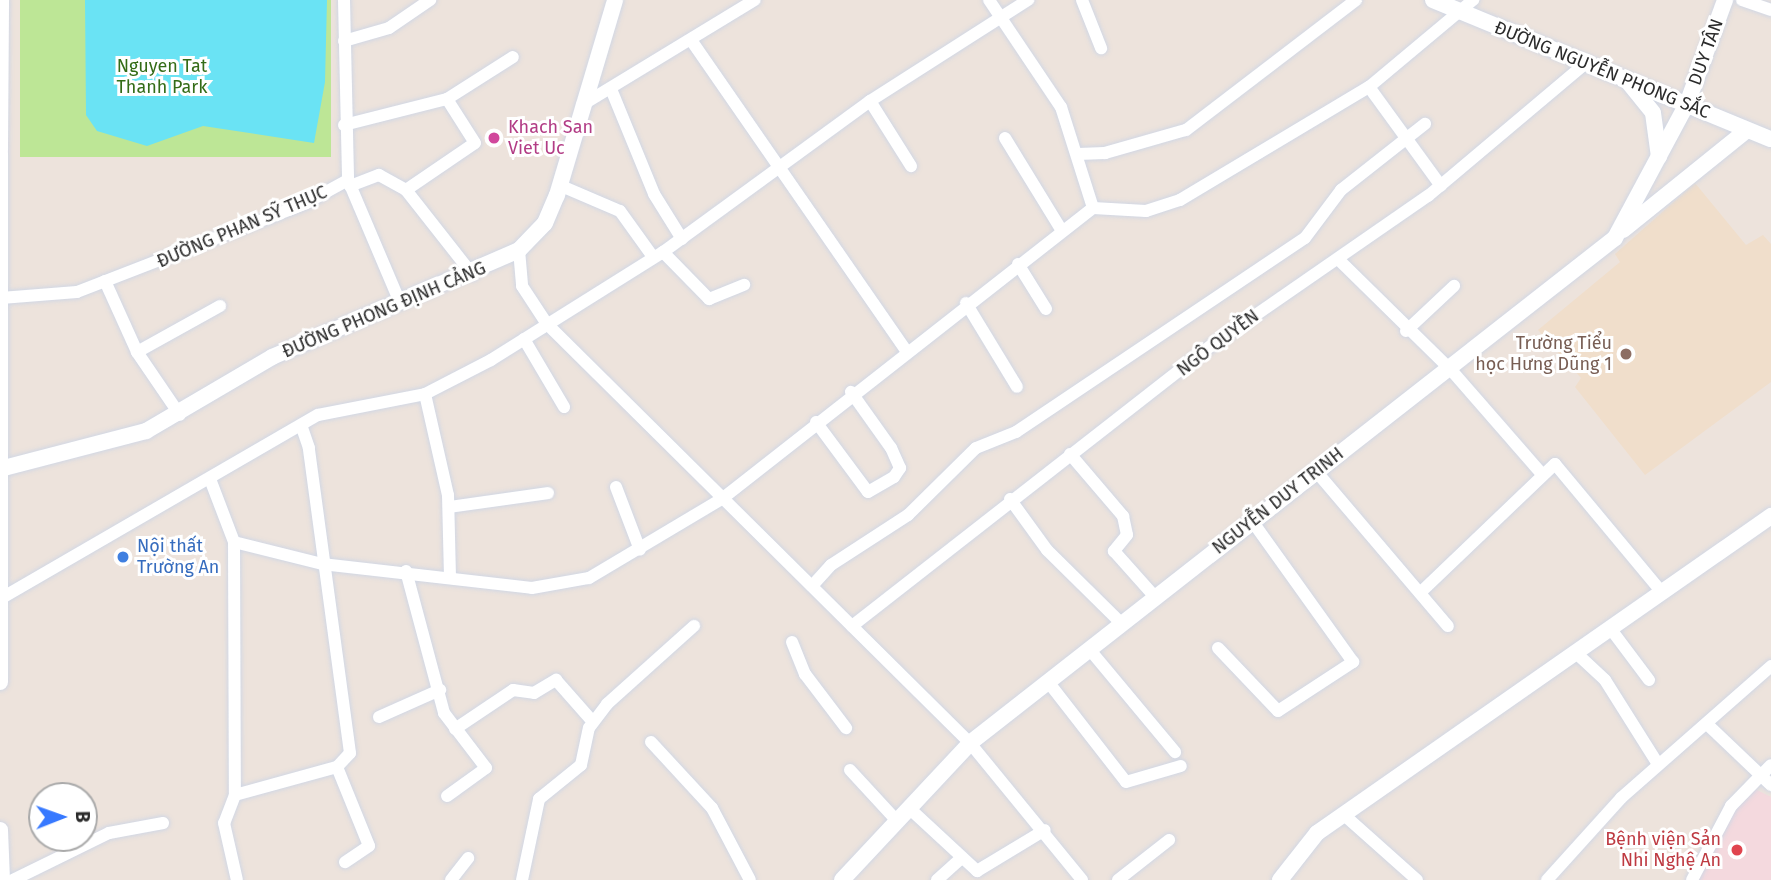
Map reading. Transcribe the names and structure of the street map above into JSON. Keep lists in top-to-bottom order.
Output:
{
  "streets": {
    "street": [
      "DUY TÂN",
      "ĐƯỜNG NGUYỄN PHONG SẮC",
      "ĐƯỜNG PHAN SỸ THỤC",
      "ĐƯỜNG PHONG ĐỊNH CẢNG",
      "NGÔ QUYỀN",
      "NGUYỄN DUY TRINH"
    ]
  },
  "crossings": [
    ["DUY TÂN", "ĐƯỜNG NGUYỄN PHONG SẮC"],
    ["DUY TÂN", "NGUYỄN DUY TRINH"],
    ["ĐƯỜNG NGUYỄN PHONG SẮC", "NGÔ QUYỀN"],
    ["ĐƯỜNG NGUYỄN PHONG SẮC", "NGUYỄN DUY TRINH"]
  ],
  "parks": ["Nguyen Tat Thanh Park"],
  "places": [
    "Khach San Viet Uc",
    "Trường Tiểu học Hưng Dũng 1",
    "Nội thất Trường An",
    "Bệnh viện Sản Nhi Nghệ An"
  ],
  "north": "right"
}
